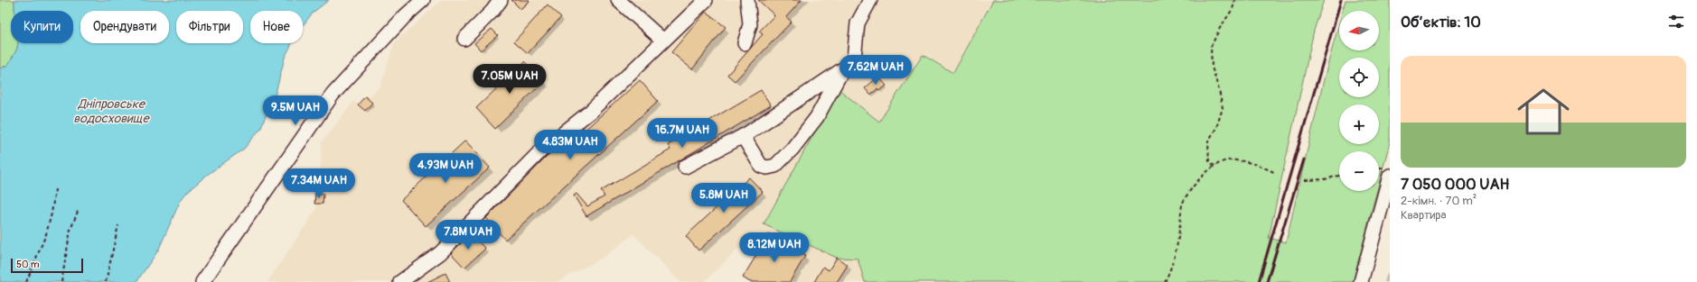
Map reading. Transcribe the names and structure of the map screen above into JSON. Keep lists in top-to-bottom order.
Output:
{
  "water": ["Дніпровське водосховище"],
  "scale_bar": "50 m",
  "north": "left",
  "page": {
    "heading": "Об’єктів: 10",
    "map_buttons": ["+", "−"],
    "chip": [
      "Купити",
      "Орендувати",
      "Фільтри",
      "Нове"
    ],
    "list": [
      {
        "name": "7 050 000 UAH",
        "note": "2-кімн. · 70 m² · Квартира"
      }
    ],
    "price": [
      "7.62M UAH",
      "7.05M UAH",
      "9.5M UAH",
      "16.7M UAH",
      "4.83M UAH",
      "4.93M UAH",
      "7.34M UAH",
      "5.8M UAH",
      "7.8M UAH",
      "8.12M UAH"
    ],
    "scale": "50 m"
  }
}
